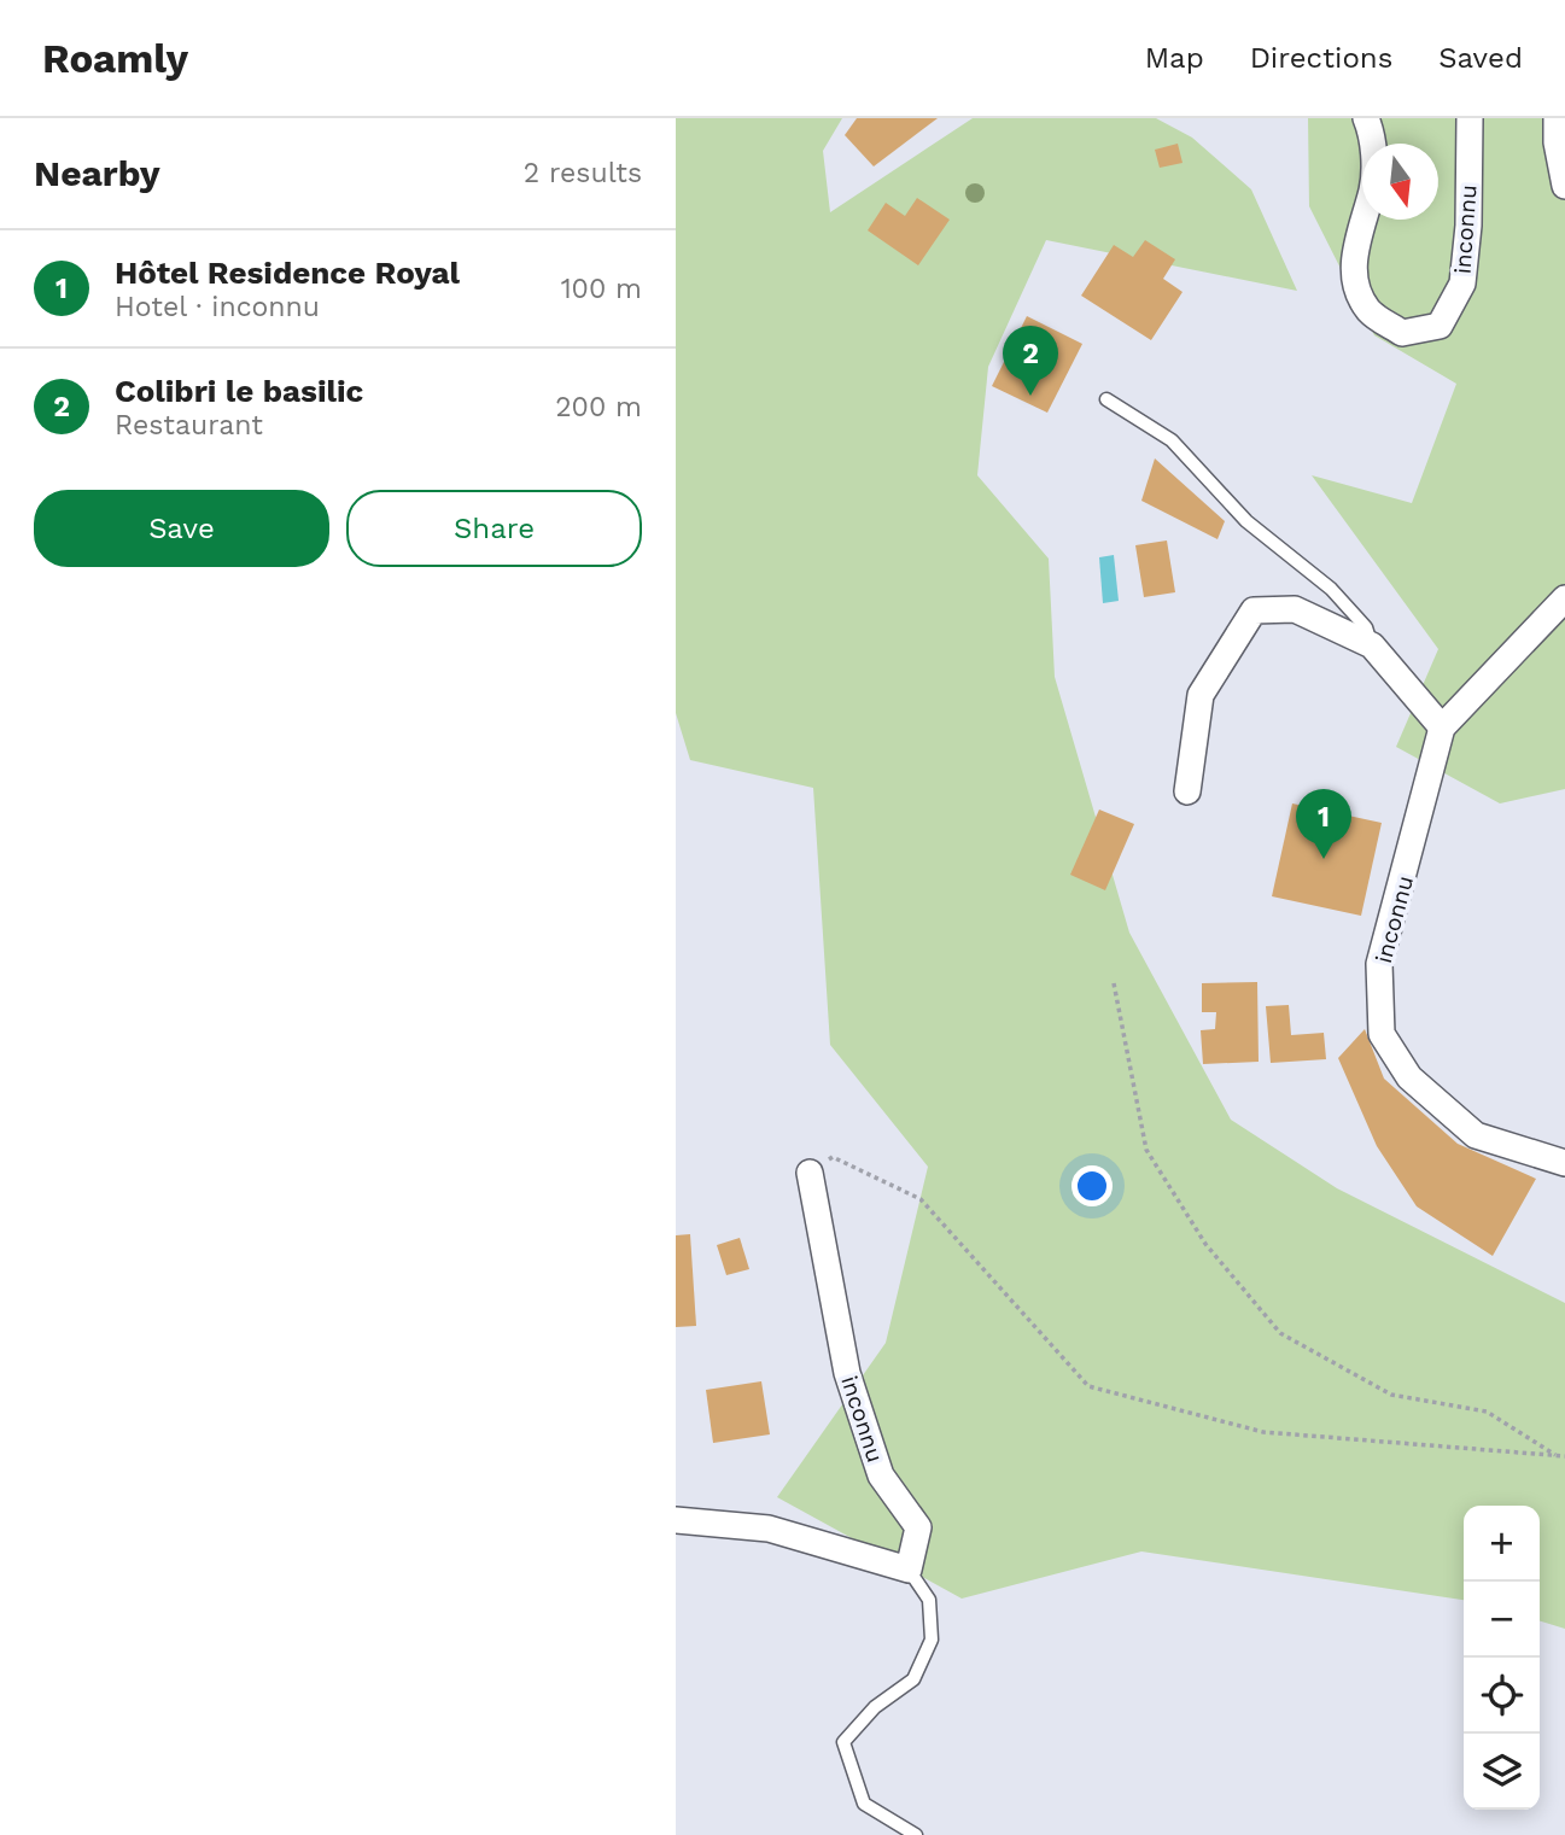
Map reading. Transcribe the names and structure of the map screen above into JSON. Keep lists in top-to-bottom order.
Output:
{
  "streets": {
    "street": ["inconnu"]
  },
  "north": "bottom",
  "page": {
    "header": "Roamly",
    "nav": ["Map", "Directions", "Saved"],
    "heading": ["Nearby", "2 results"],
    "list": [
      {
        "mark": "1",
        "name": "Hôtel Residence Royal",
        "note": "Hotel · inconnu",
        "value": "100 m"
      },
      {
        "mark": "2",
        "name": "Colibri le basilic",
        "note": "Restaurant",
        "value": "200 m"
      }
    ],
    "pins": ["2", "1"],
    "buttons": ["Save", "Share"],
    "map_buttons": ["+", "−"]
  }
}
